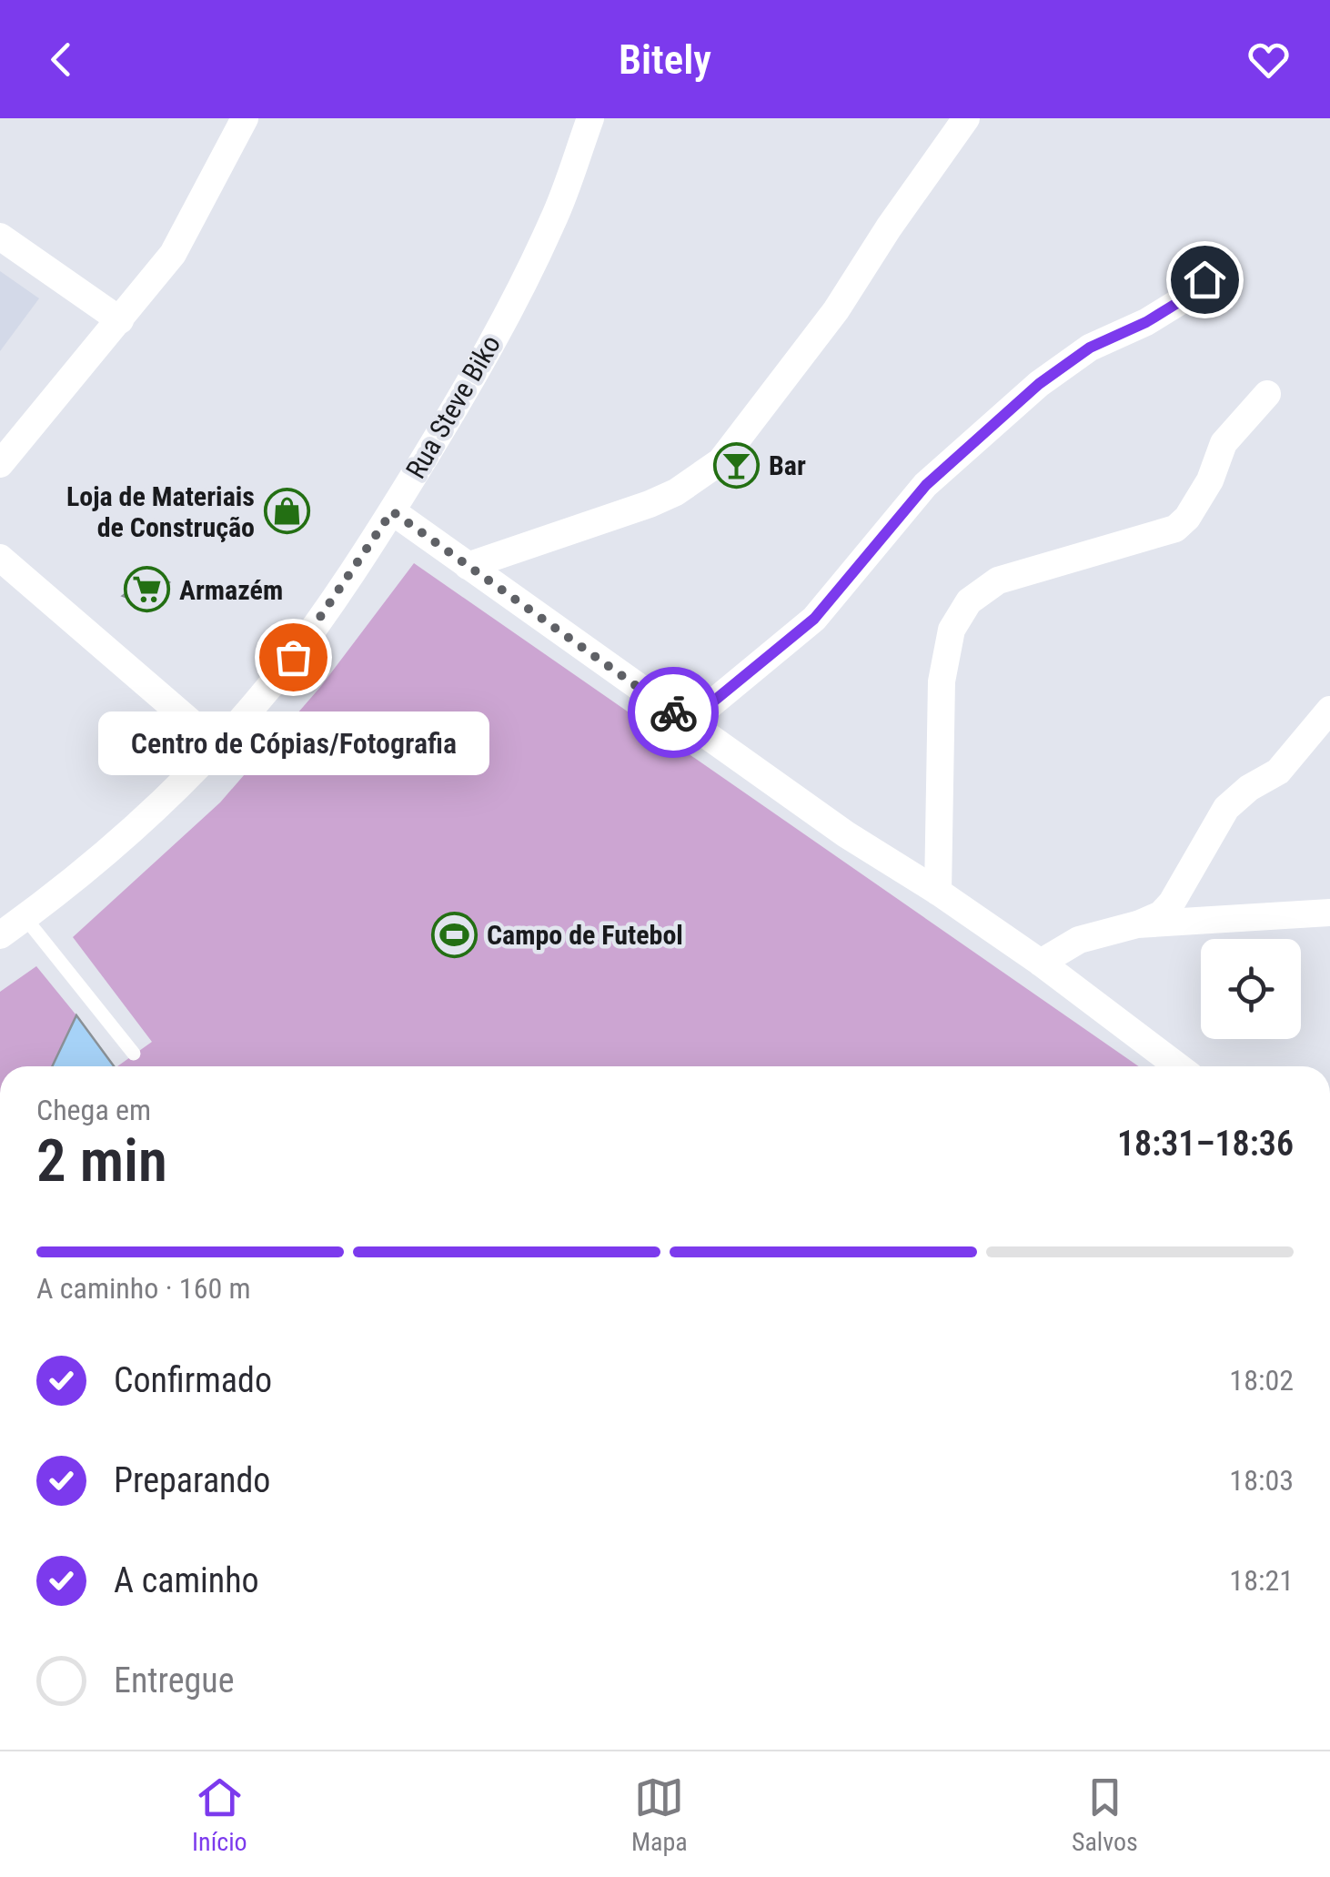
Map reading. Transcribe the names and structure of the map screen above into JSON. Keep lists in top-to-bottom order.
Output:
{
  "streets": {
    "street": ["Rua Steve Biko"]
  },
  "places": {
    "bar": ["Bar"],
    "shop": ["Loja de Materiais de Construção"],
    "supermarket": ["Armazém"],
    "other": ["Centro de Cópias/Fotografia"],
    "sports": ["Campo de Futebol"]
  },
  "page": {
    "header": "Bitely",
    "bubble": "Centro de Cópias/Fotografia",
    "heading": ["2 min", "Chega em", "18:31–18:36"],
    "bar": "A caminho · 160 m",
    "list": [
      ["Confirmado", "18:02"],
      ["Preparando", "18:03"],
      ["A caminho", "18:21"],
      "Entregue"
    ],
    "tabs": ["Início", "Mapa", "Salvos"]
  }
}
